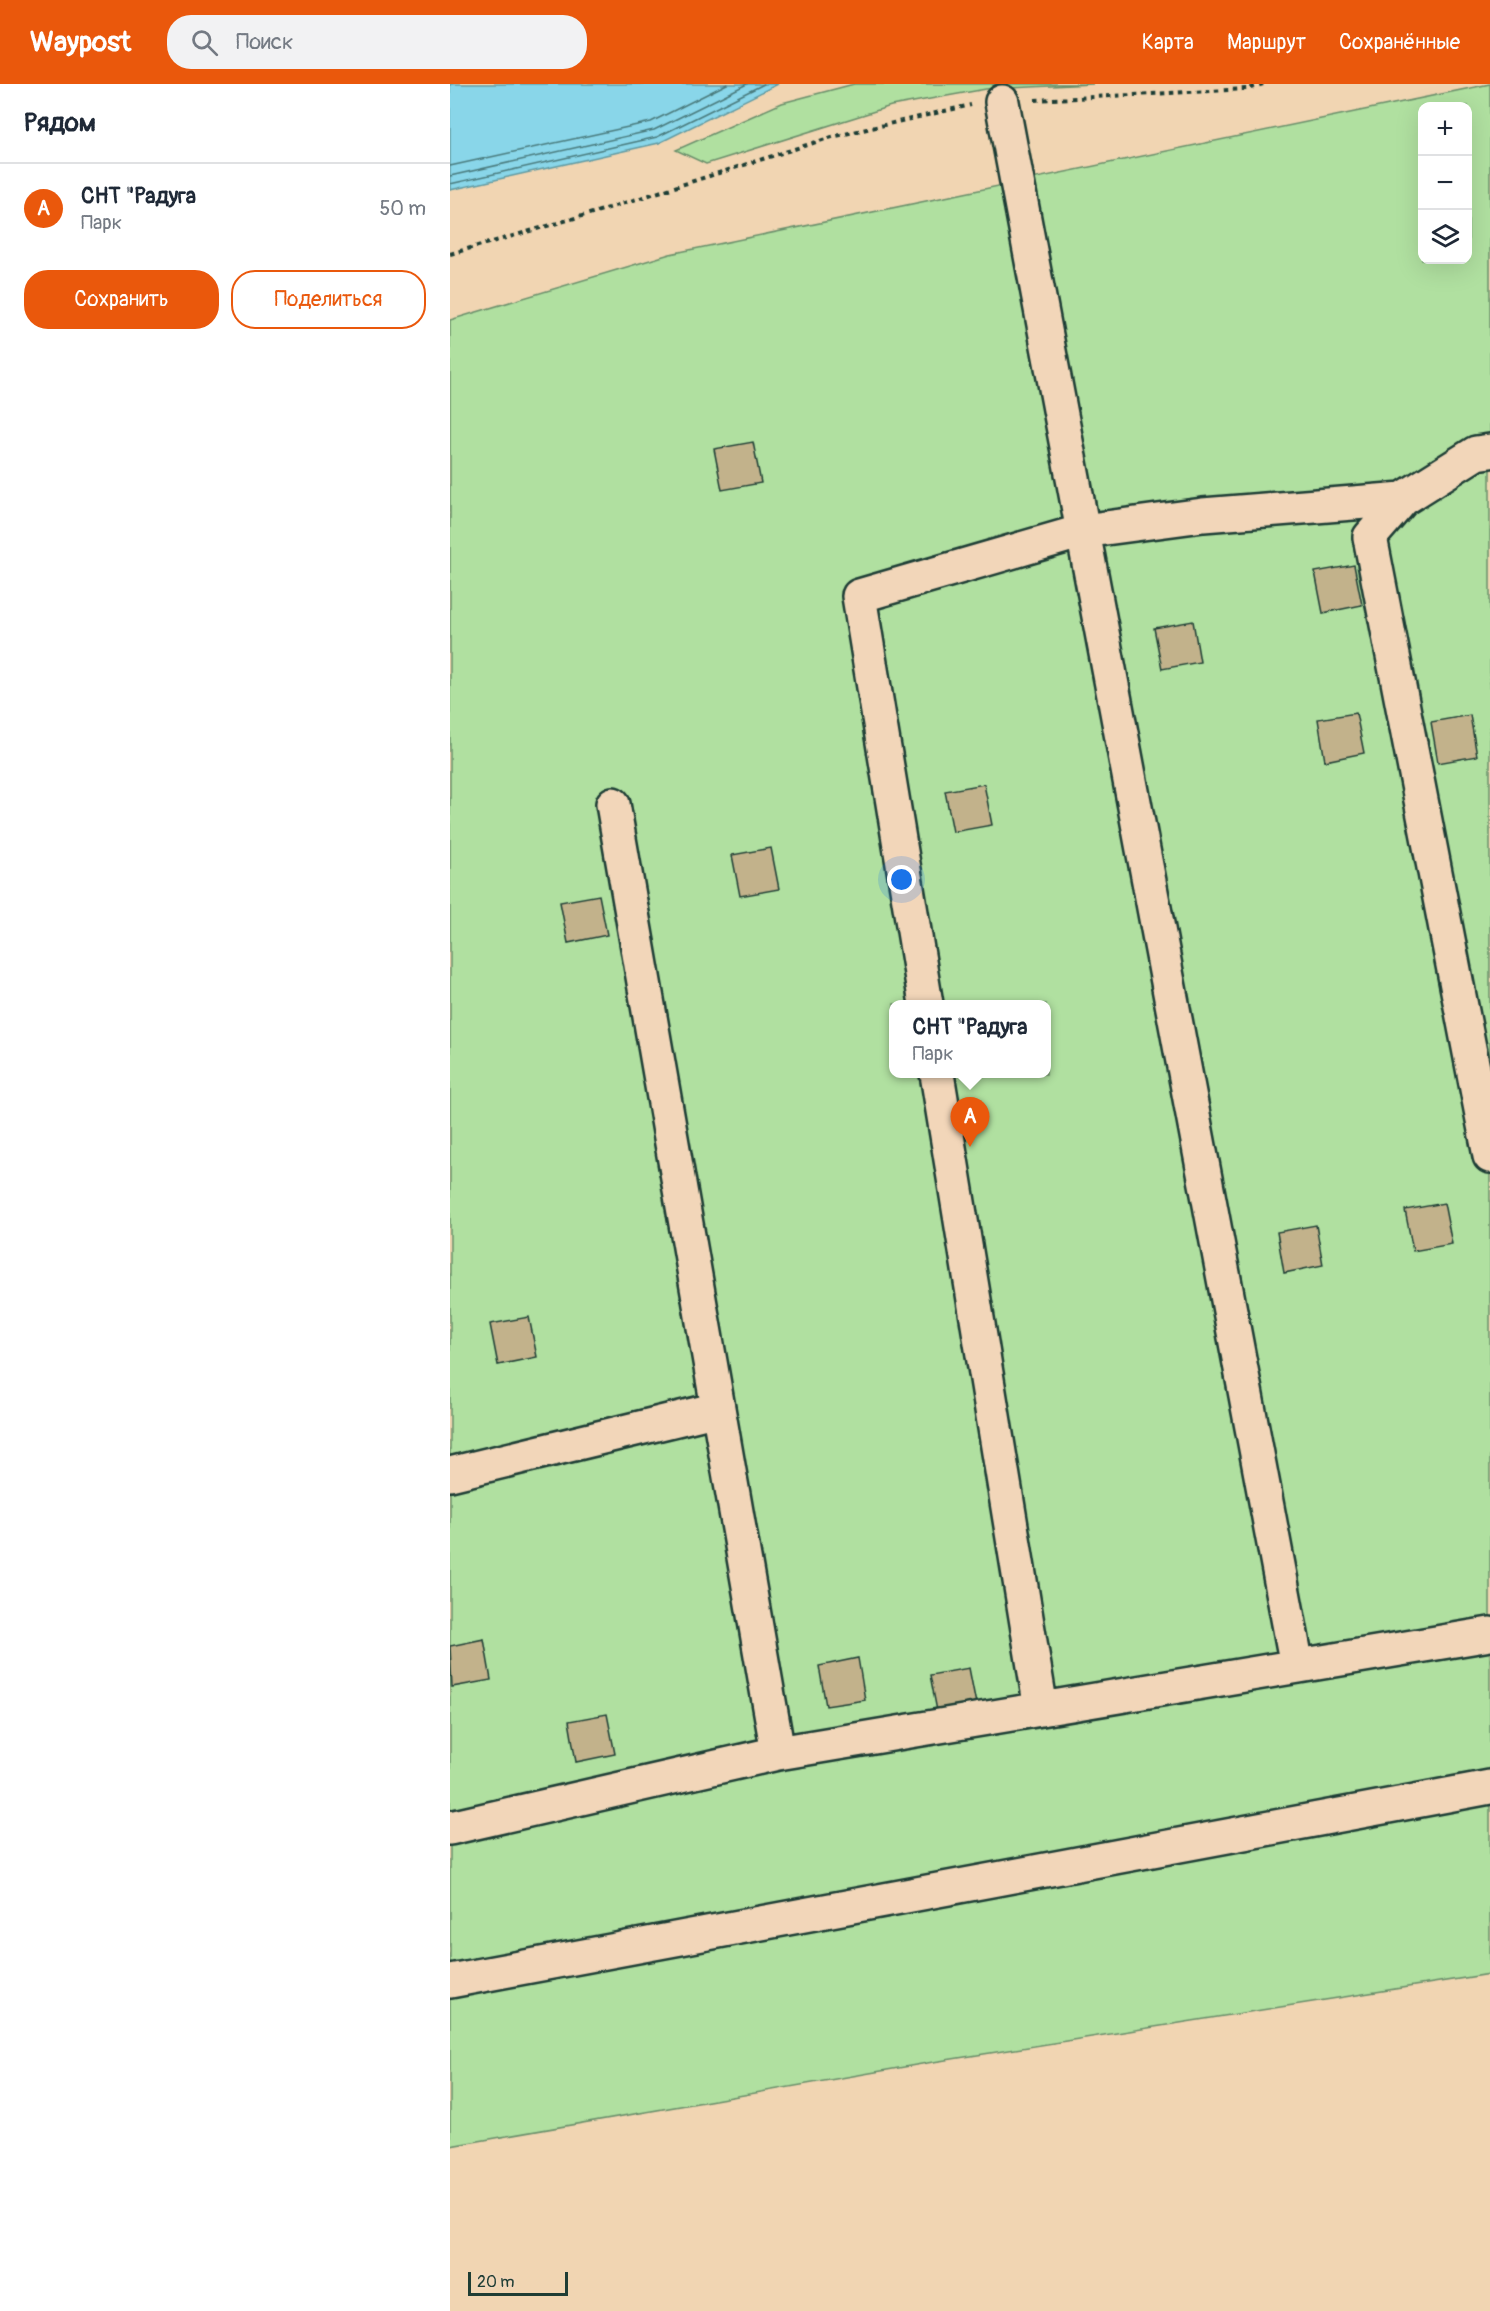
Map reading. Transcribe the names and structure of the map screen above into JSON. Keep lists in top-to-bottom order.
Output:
{
  "scale_bar": "20 m",
  "page": {
    "header": "Waypost",
    "search": "Поиск",
    "nav": ["Карта", "Маршрут", "Сохранённые"],
    "heading": "Рядом",
    "map_buttons": ["+", "−"],
    "list": [
      {
        "mark": "A",
        "name": "СНТ \"Радуга",
        "note": "Парк",
        "value": "50 m"
      }
    ],
    "buttons": ["Сохранить", "Поделиться"],
    "popup": ["СНТ \"Радуга", "Парк"],
    "pins": "A",
    "scale": "20 m"
  }
}
